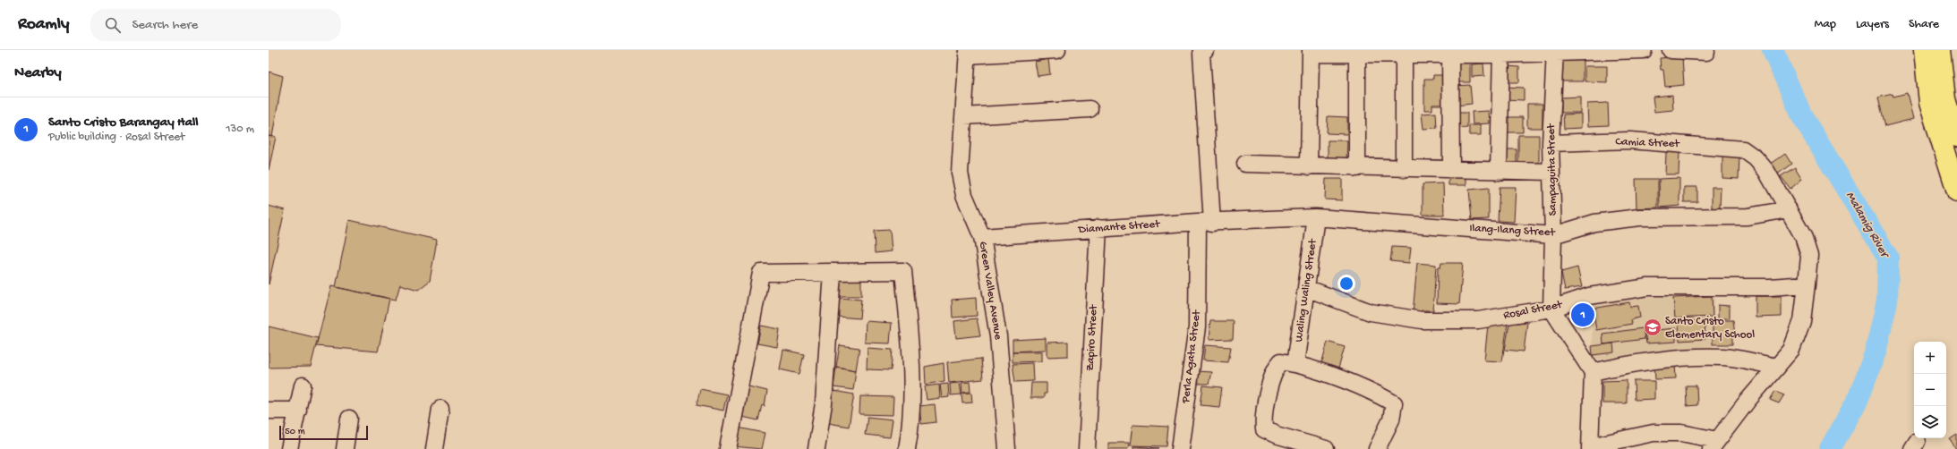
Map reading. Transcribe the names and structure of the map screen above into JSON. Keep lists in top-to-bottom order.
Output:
{
  "streets": {
    "street": [
      "Camia Street",
      "Sampaguita Street",
      "Diamante Street",
      "Ilang-Ilang Street",
      "Green Valley Avenue",
      "Waling Waling Street",
      "Rosal Street",
      "Zapiro Street",
      "Perla Agata Street"
    ]
  },
  "crossings": [
    ["Camia Street", "Sampaguita Street"],
    ["Camia Street", "Ilang-Ilang Street"],
    ["Sampaguita Street", "Ilang-Ilang Street"],
    ["Sampaguita Street", "Rosal Street"],
    ["Diamante Street", "Ilang-Ilang Street"],
    ["Diamante Street", "Green Valley Avenue"],
    ["Diamante Street", "Zapiro Street"],
    ["Diamante Street", "Perla Agata Street"],
    ["Ilang-Ilang Street", "Waling Waling Street"],
    ["Waling Waling Street", "Rosal Street"]
  ],
  "water": ["Malamig River"],
  "places": {
    "school or university": ["Santo Cristo Elementary School"]
  },
  "scale_bar": "50 m",
  "page": {
    "header": "Roamly",
    "search": "Search here",
    "nav": ["Map", "Layers", "Share"],
    "heading": "Nearby",
    "list": [
      {
        "mark": "1",
        "name": "Santo Cristo Barangay Hall",
        "note": "Public building · Rosal Street",
        "value": "130 m"
      }
    ],
    "pins": "1",
    "map_buttons": ["+", "−"],
    "scale": "50 m"
  }
}
